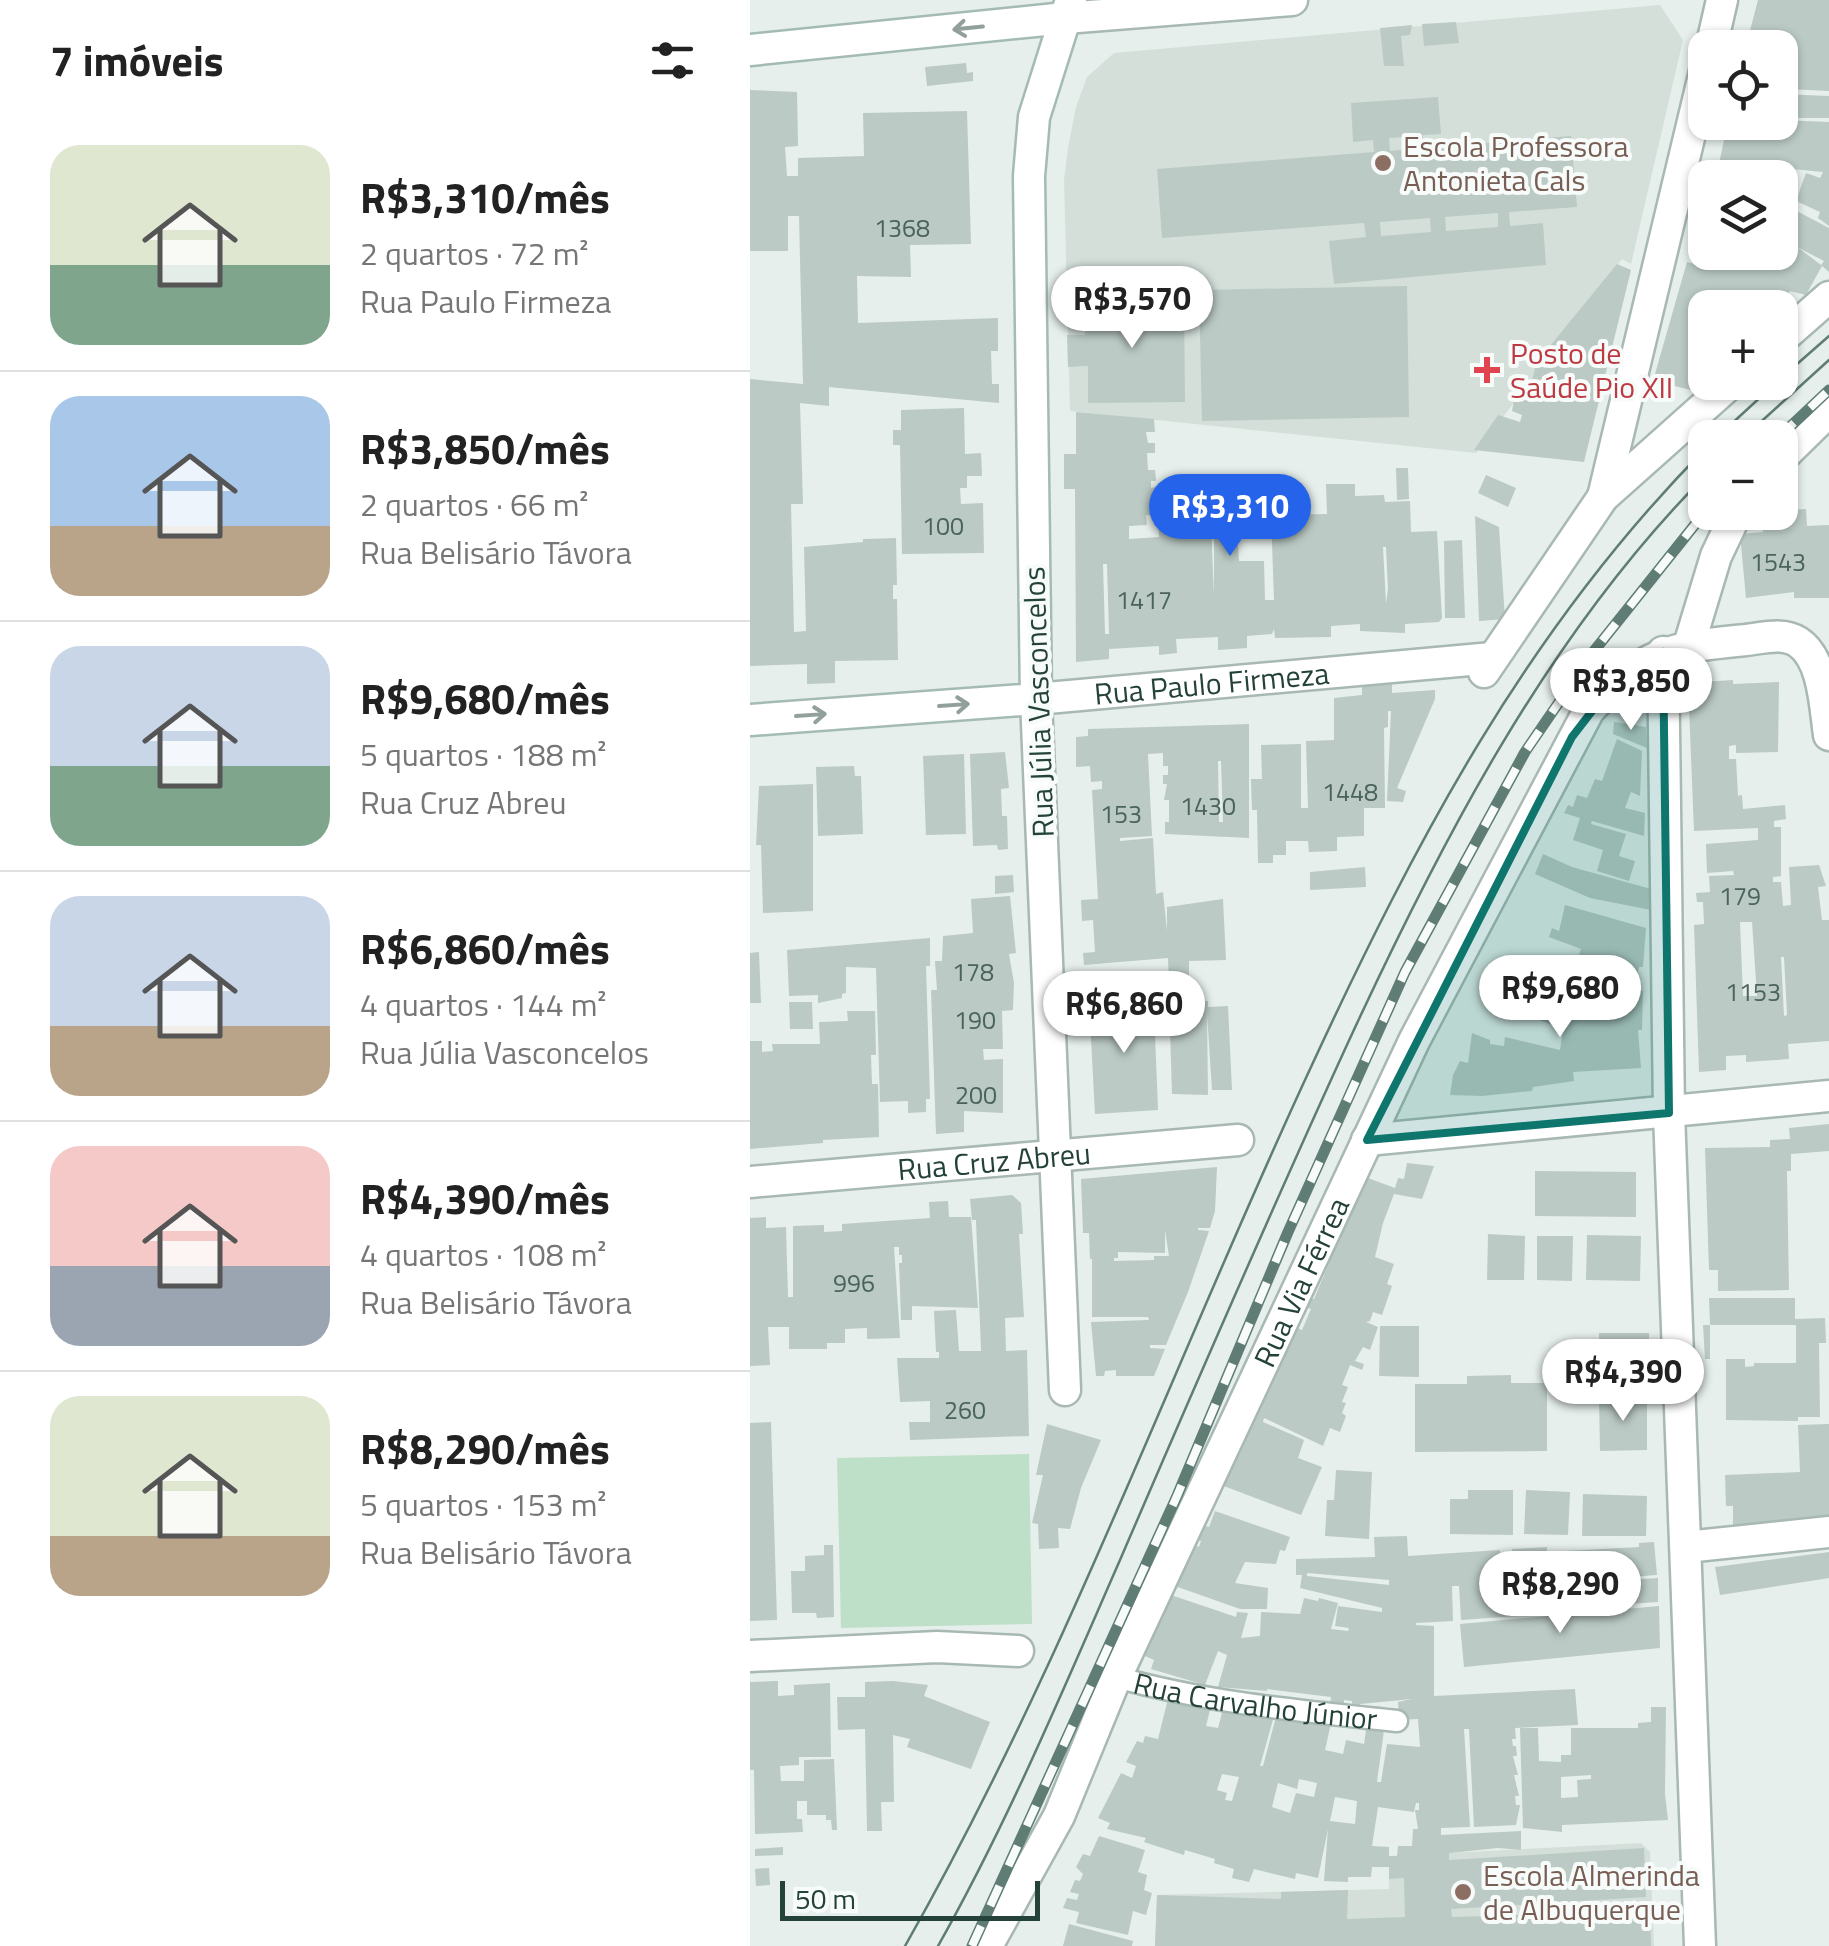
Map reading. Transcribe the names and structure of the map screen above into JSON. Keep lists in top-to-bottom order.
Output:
{
  "streets": {
    "street": [
      "Rua Paulo Firmeza",
      "Rua Júlia Vasconcelos",
      "Rua Cruz Abreu",
      "Rua Via Férrea"
    ],
    "lane": ["Rua Carvalho Júnior"]
  },
  "crossings": [
    ["Rua Paulo Firmeza", "Rua Júlia Vasconcelos"],
    ["Rua Júlia Vasconcelos", "Rua Cruz Abreu"],
    ["Rua Via Férrea", "Rua Carvalho Júnior"]
  ],
  "places": {
    "other": ["Escola Professora Antonieta Cals", "Escola Almerinda de Albuquerque"],
    "health": ["Posto de Saúde Pio XII"]
  },
  "house_numbers": [
    "1368",
    "100",
    "1543",
    "1417",
    "1448",
    "1430",
    "153",
    "179",
    "178",
    "1153",
    "190",
    "200",
    "996",
    "260"
  ],
  "scale_bar": "50 m",
  "page": {
    "heading": "7 imóveis",
    "map_buttons": ["+", "−"],
    "list": [
      {
        "name": "R$3,310/mês",
        "note": "2 quartos · 72 m² · Rua Paulo Firmeza"
      },
      {
        "name": "R$3,850/mês",
        "note": "2 quartos · 66 m² · Rua Belisário Távora"
      },
      {
        "name": "R$9,680/mês",
        "note": "5 quartos · 188 m² · Rua Cruz Abreu"
      },
      {
        "name": "R$6,860/mês",
        "note": "4 quartos · 144 m² · Rua Júlia Vasconcelos"
      },
      {
        "name": "R$4,390/mês",
        "note": "4 quartos · 108 m² · Rua Belisário Távora"
      },
      {
        "name": "R$8,290/mês",
        "note": "5 quartos · 153 m² · Rua Belisário Távora"
      }
    ],
    "price": [
      "R$3,570",
      "R$3,310",
      "R$3,850",
      "R$9,680",
      "R$6,860",
      "R$4,390",
      "R$8,290"
    ],
    "scale": "50 m"
  }
}
